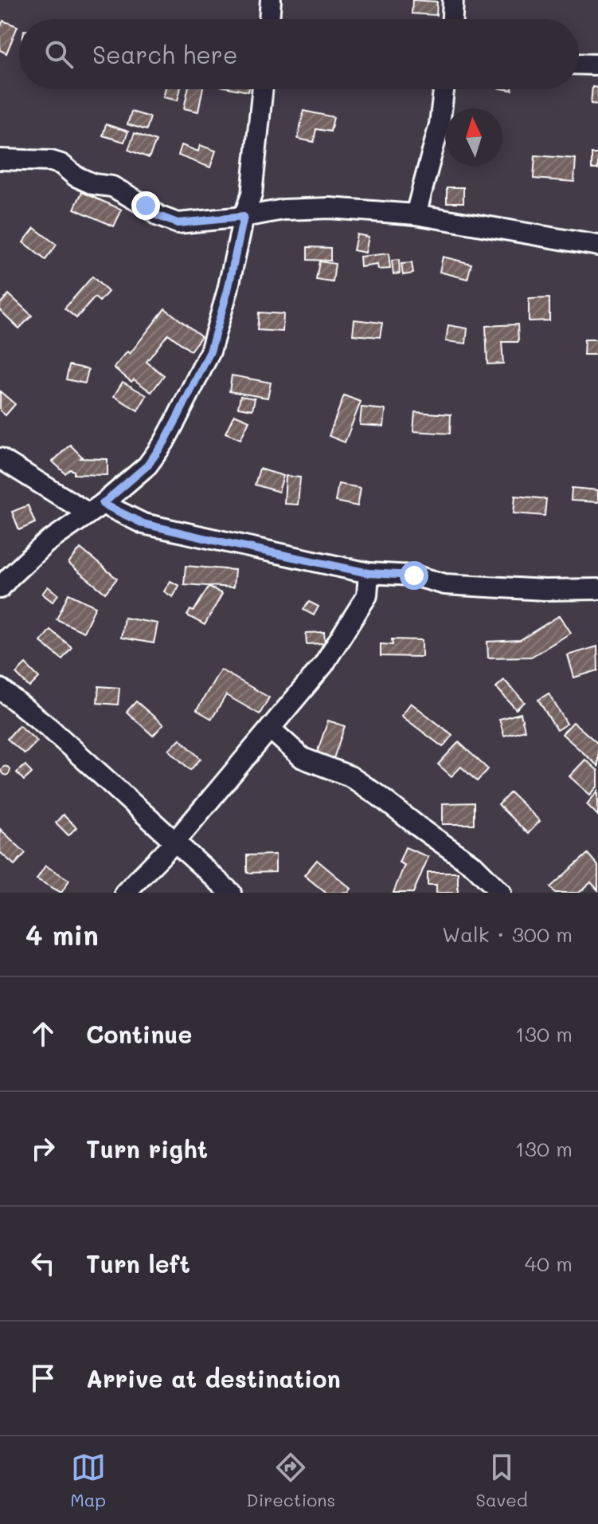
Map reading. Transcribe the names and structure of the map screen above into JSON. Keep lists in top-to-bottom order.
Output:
{
  "north": "top",
  "page": {
    "search": "Search here",
    "heading": ["4 min", "Walk · 300 m"],
    "list": [
      ["Continue", "130 m"],
      ["Turn right", "130 m"],
      ["Turn left", "40 m"],
      "Arrive at destination"
    ],
    "nav": ["Map", "Directions", "Saved"]
  }
}
